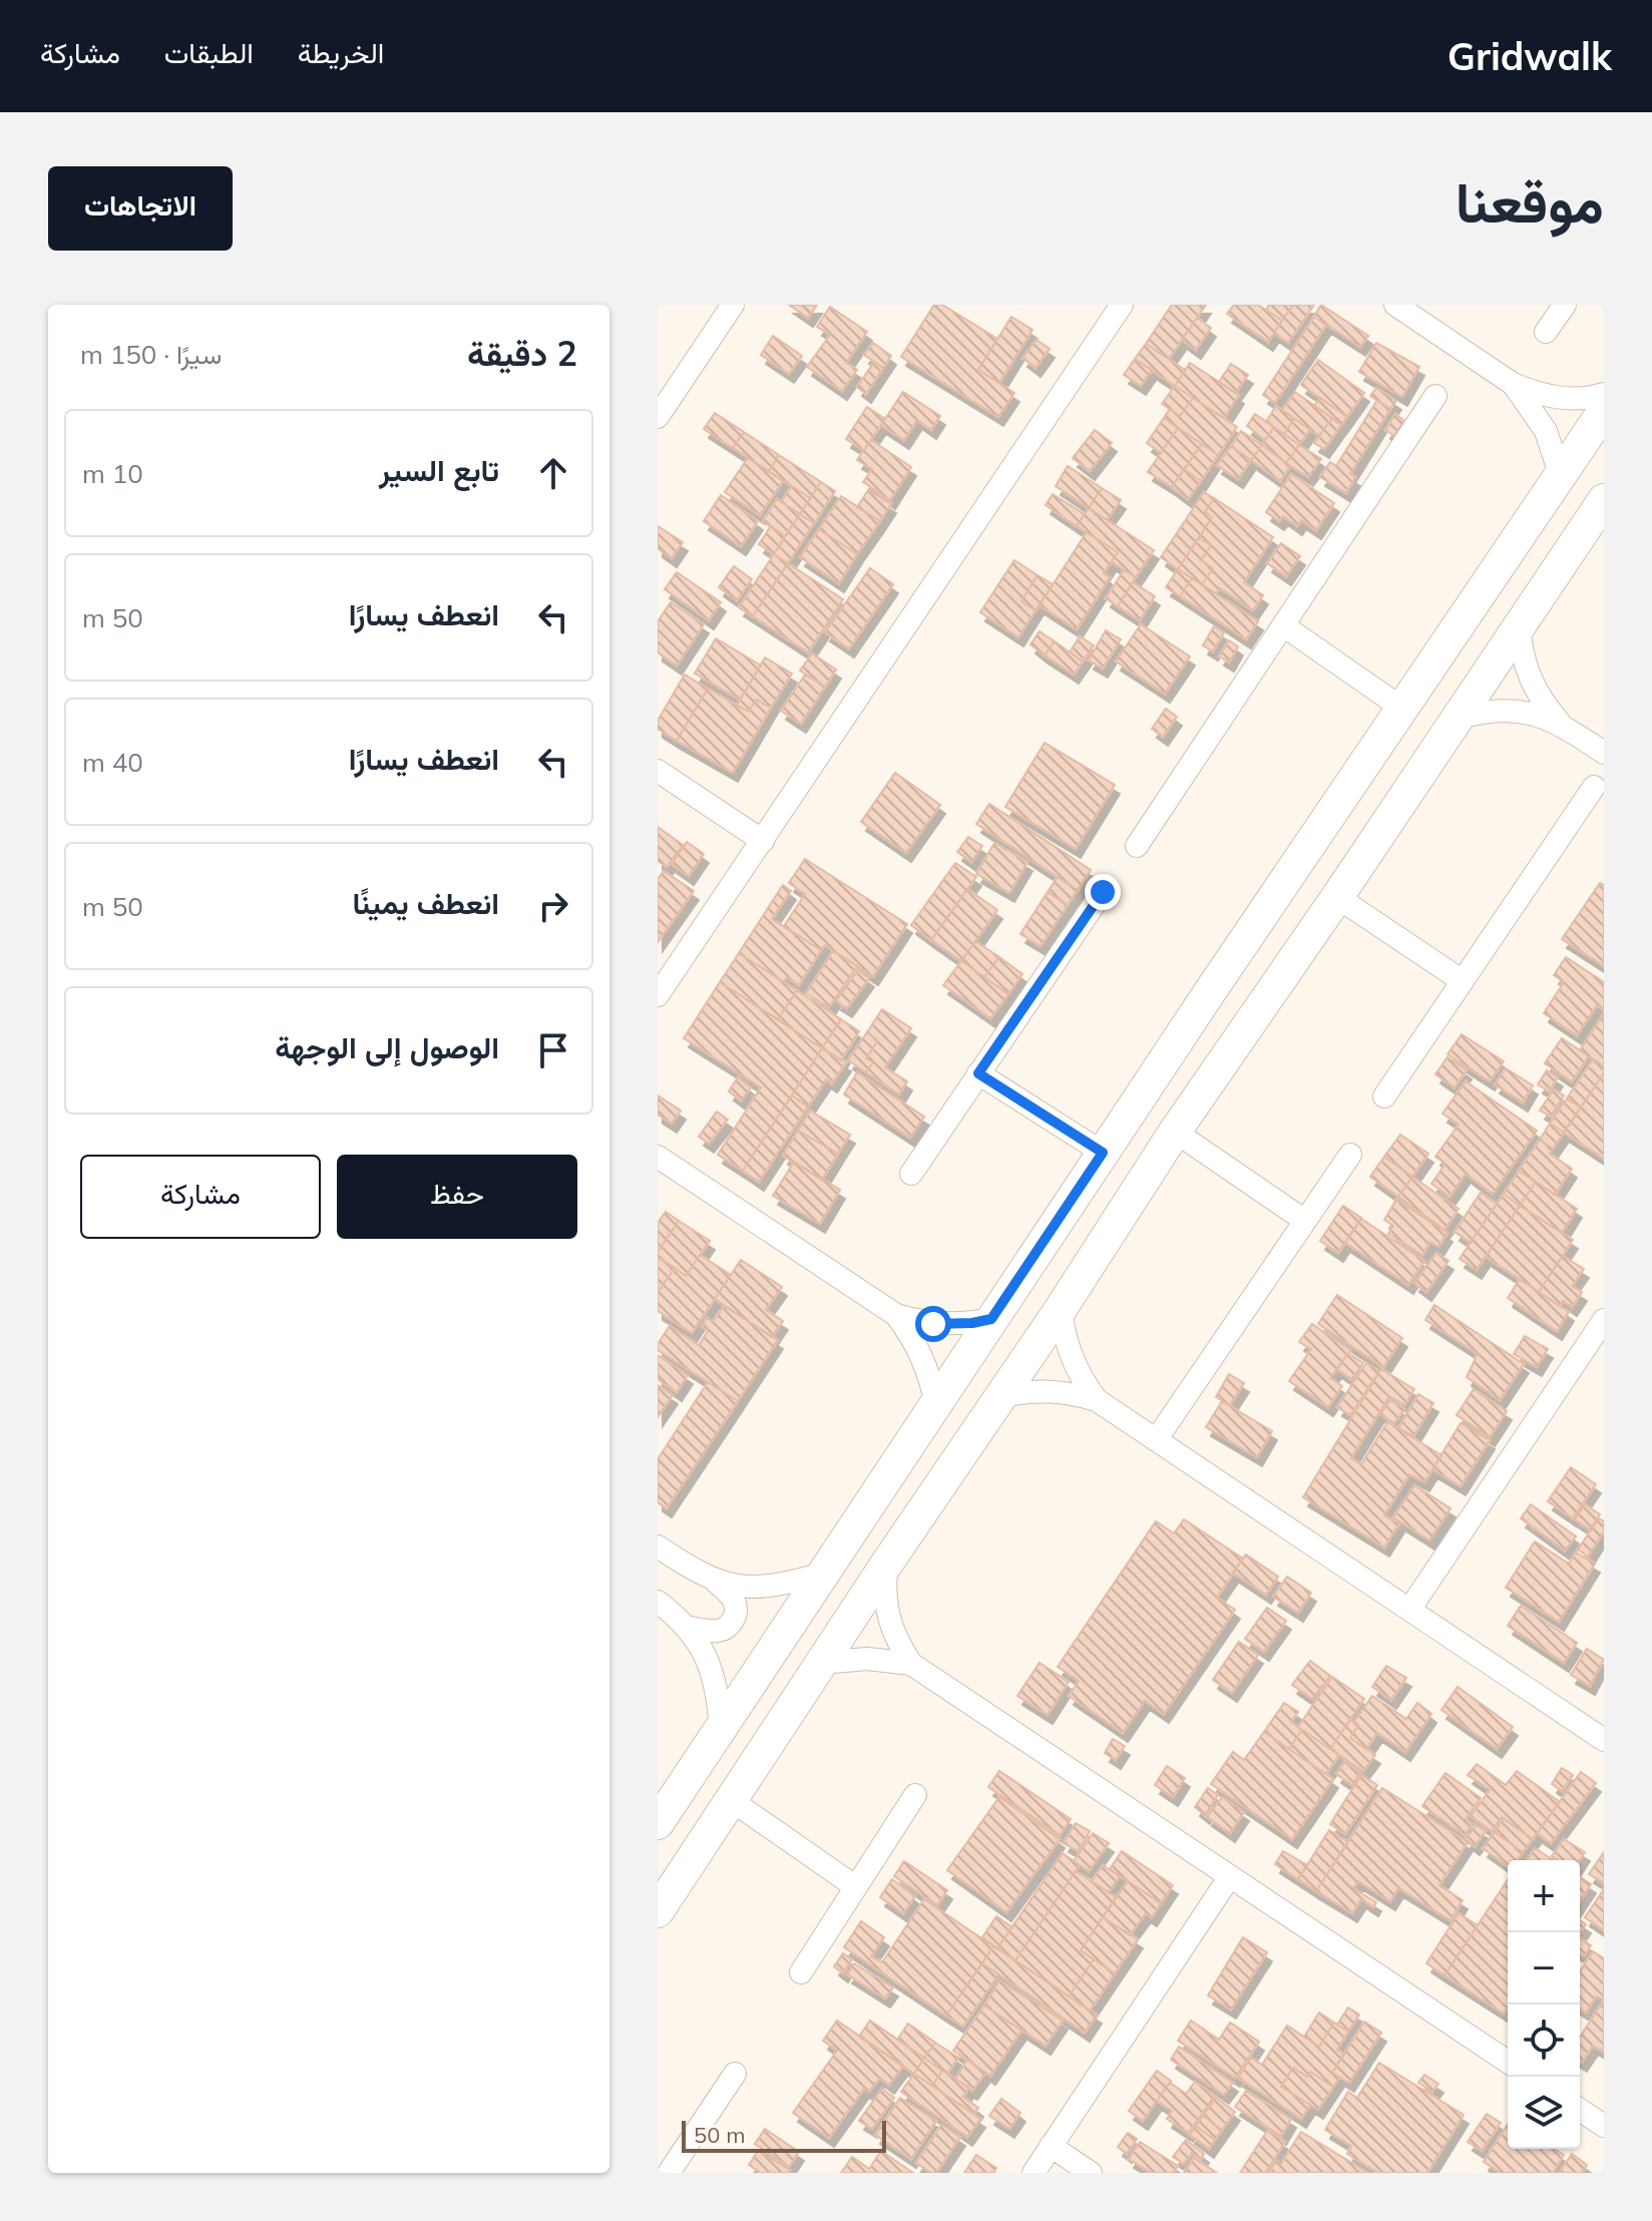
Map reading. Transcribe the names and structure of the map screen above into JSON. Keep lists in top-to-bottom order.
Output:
{
  "scale_bar": "50 m",
  "page": {
    "header": "Gridwalk",
    "nav": ["الخريطة", "الطبقات", "مشاركة"],
    "title": "موقعنا",
    "buttons": [
      "الاتجاهات",
      ["حفظ", "مشاركة"]
    ],
    "heading": ["2 دقيقة", "سيرًا · 150 m"],
    "list": [
      ["تابع السير", "10 m"],
      ["انعطف يسارًا", "50 m"],
      ["انعطف يسارًا", "40 m"],
      ["انعطف يمينًا", "50 m"],
      "الوصول إلى الوجهة"
    ],
    "map_buttons": ["+", "−"],
    "scale": "50 m"
  }
}
